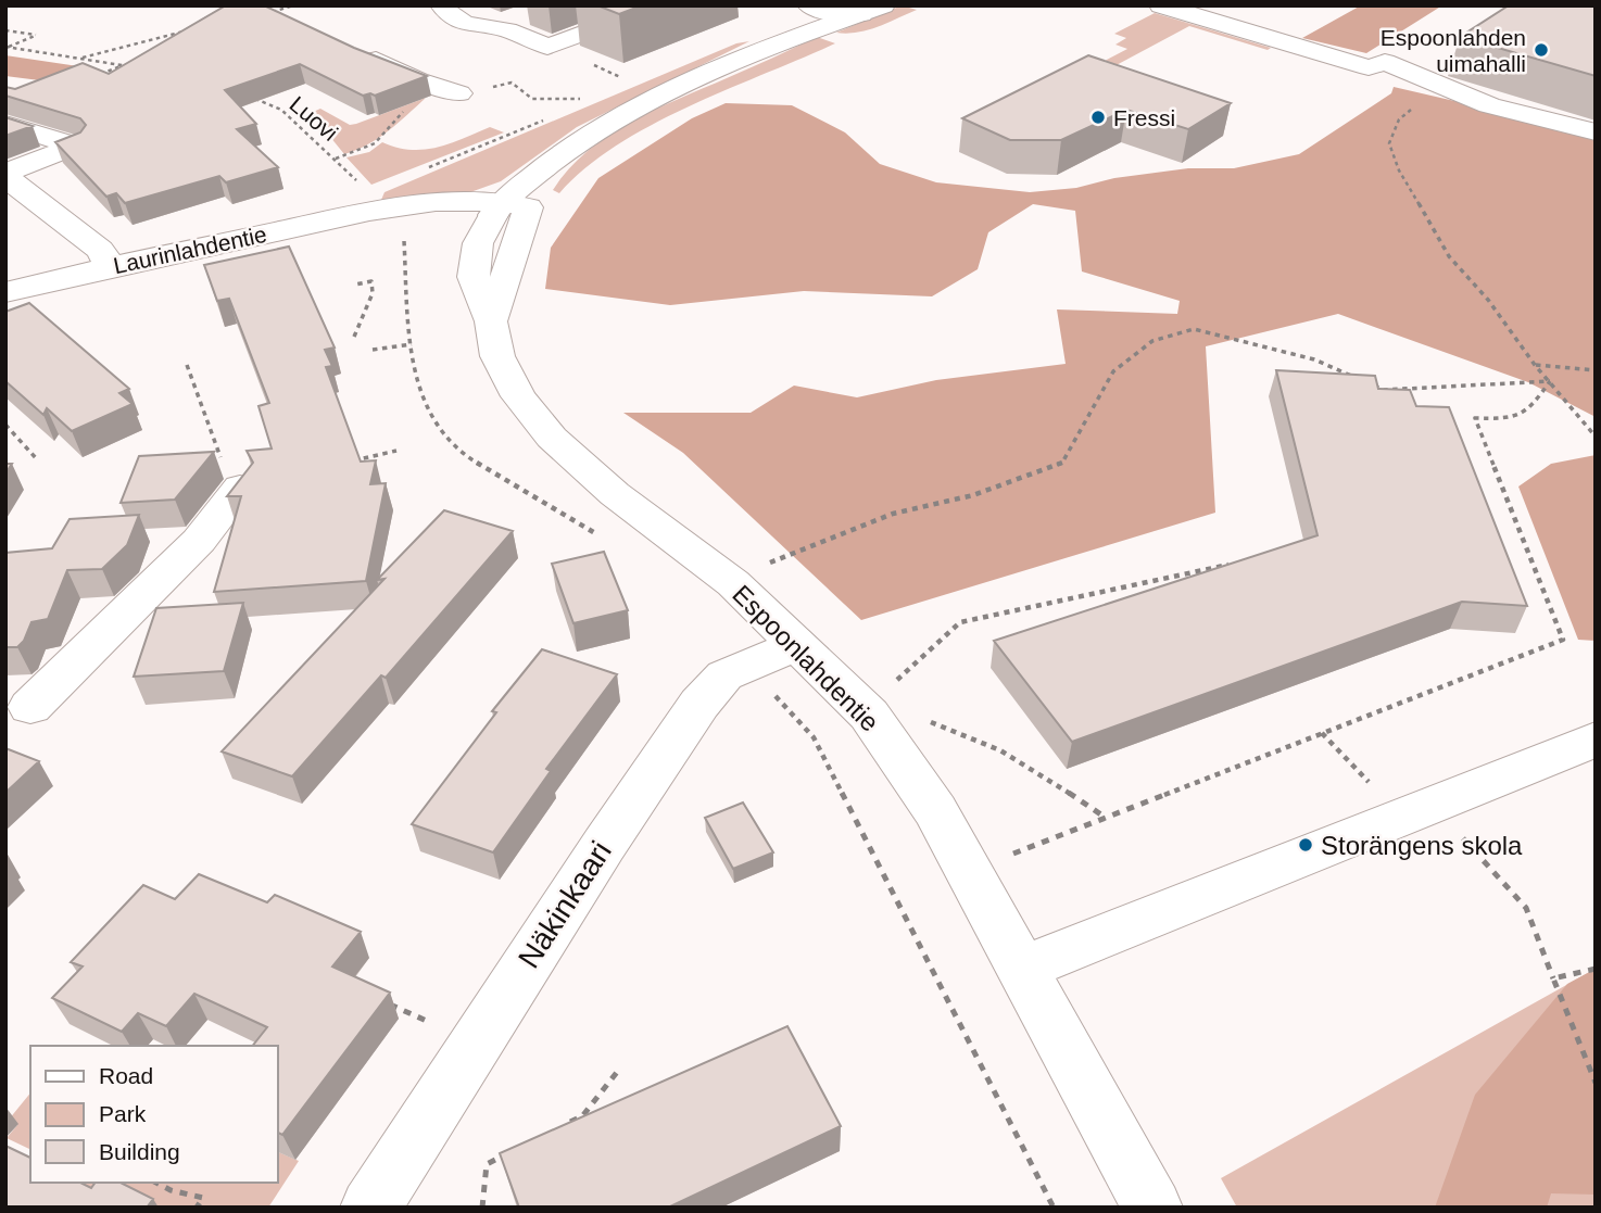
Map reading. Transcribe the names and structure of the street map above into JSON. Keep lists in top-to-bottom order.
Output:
{
  "streets": {
    "street": ["Laurinlahdentie", "Espoonlahdentie", "Näkinkaari"],
    "path": ["Luovi"]
  },
  "crossings": [
    ["Laurinlahdentie", "Espoonlahdentie"],
    ["Espoonlahdentie", "Näkinkaari"]
  ],
  "places": ["Espoonlahden uimahalli", "Fressi", "Storängens skola"],
  "legend": ["Road", "Park", "Building"]
}
